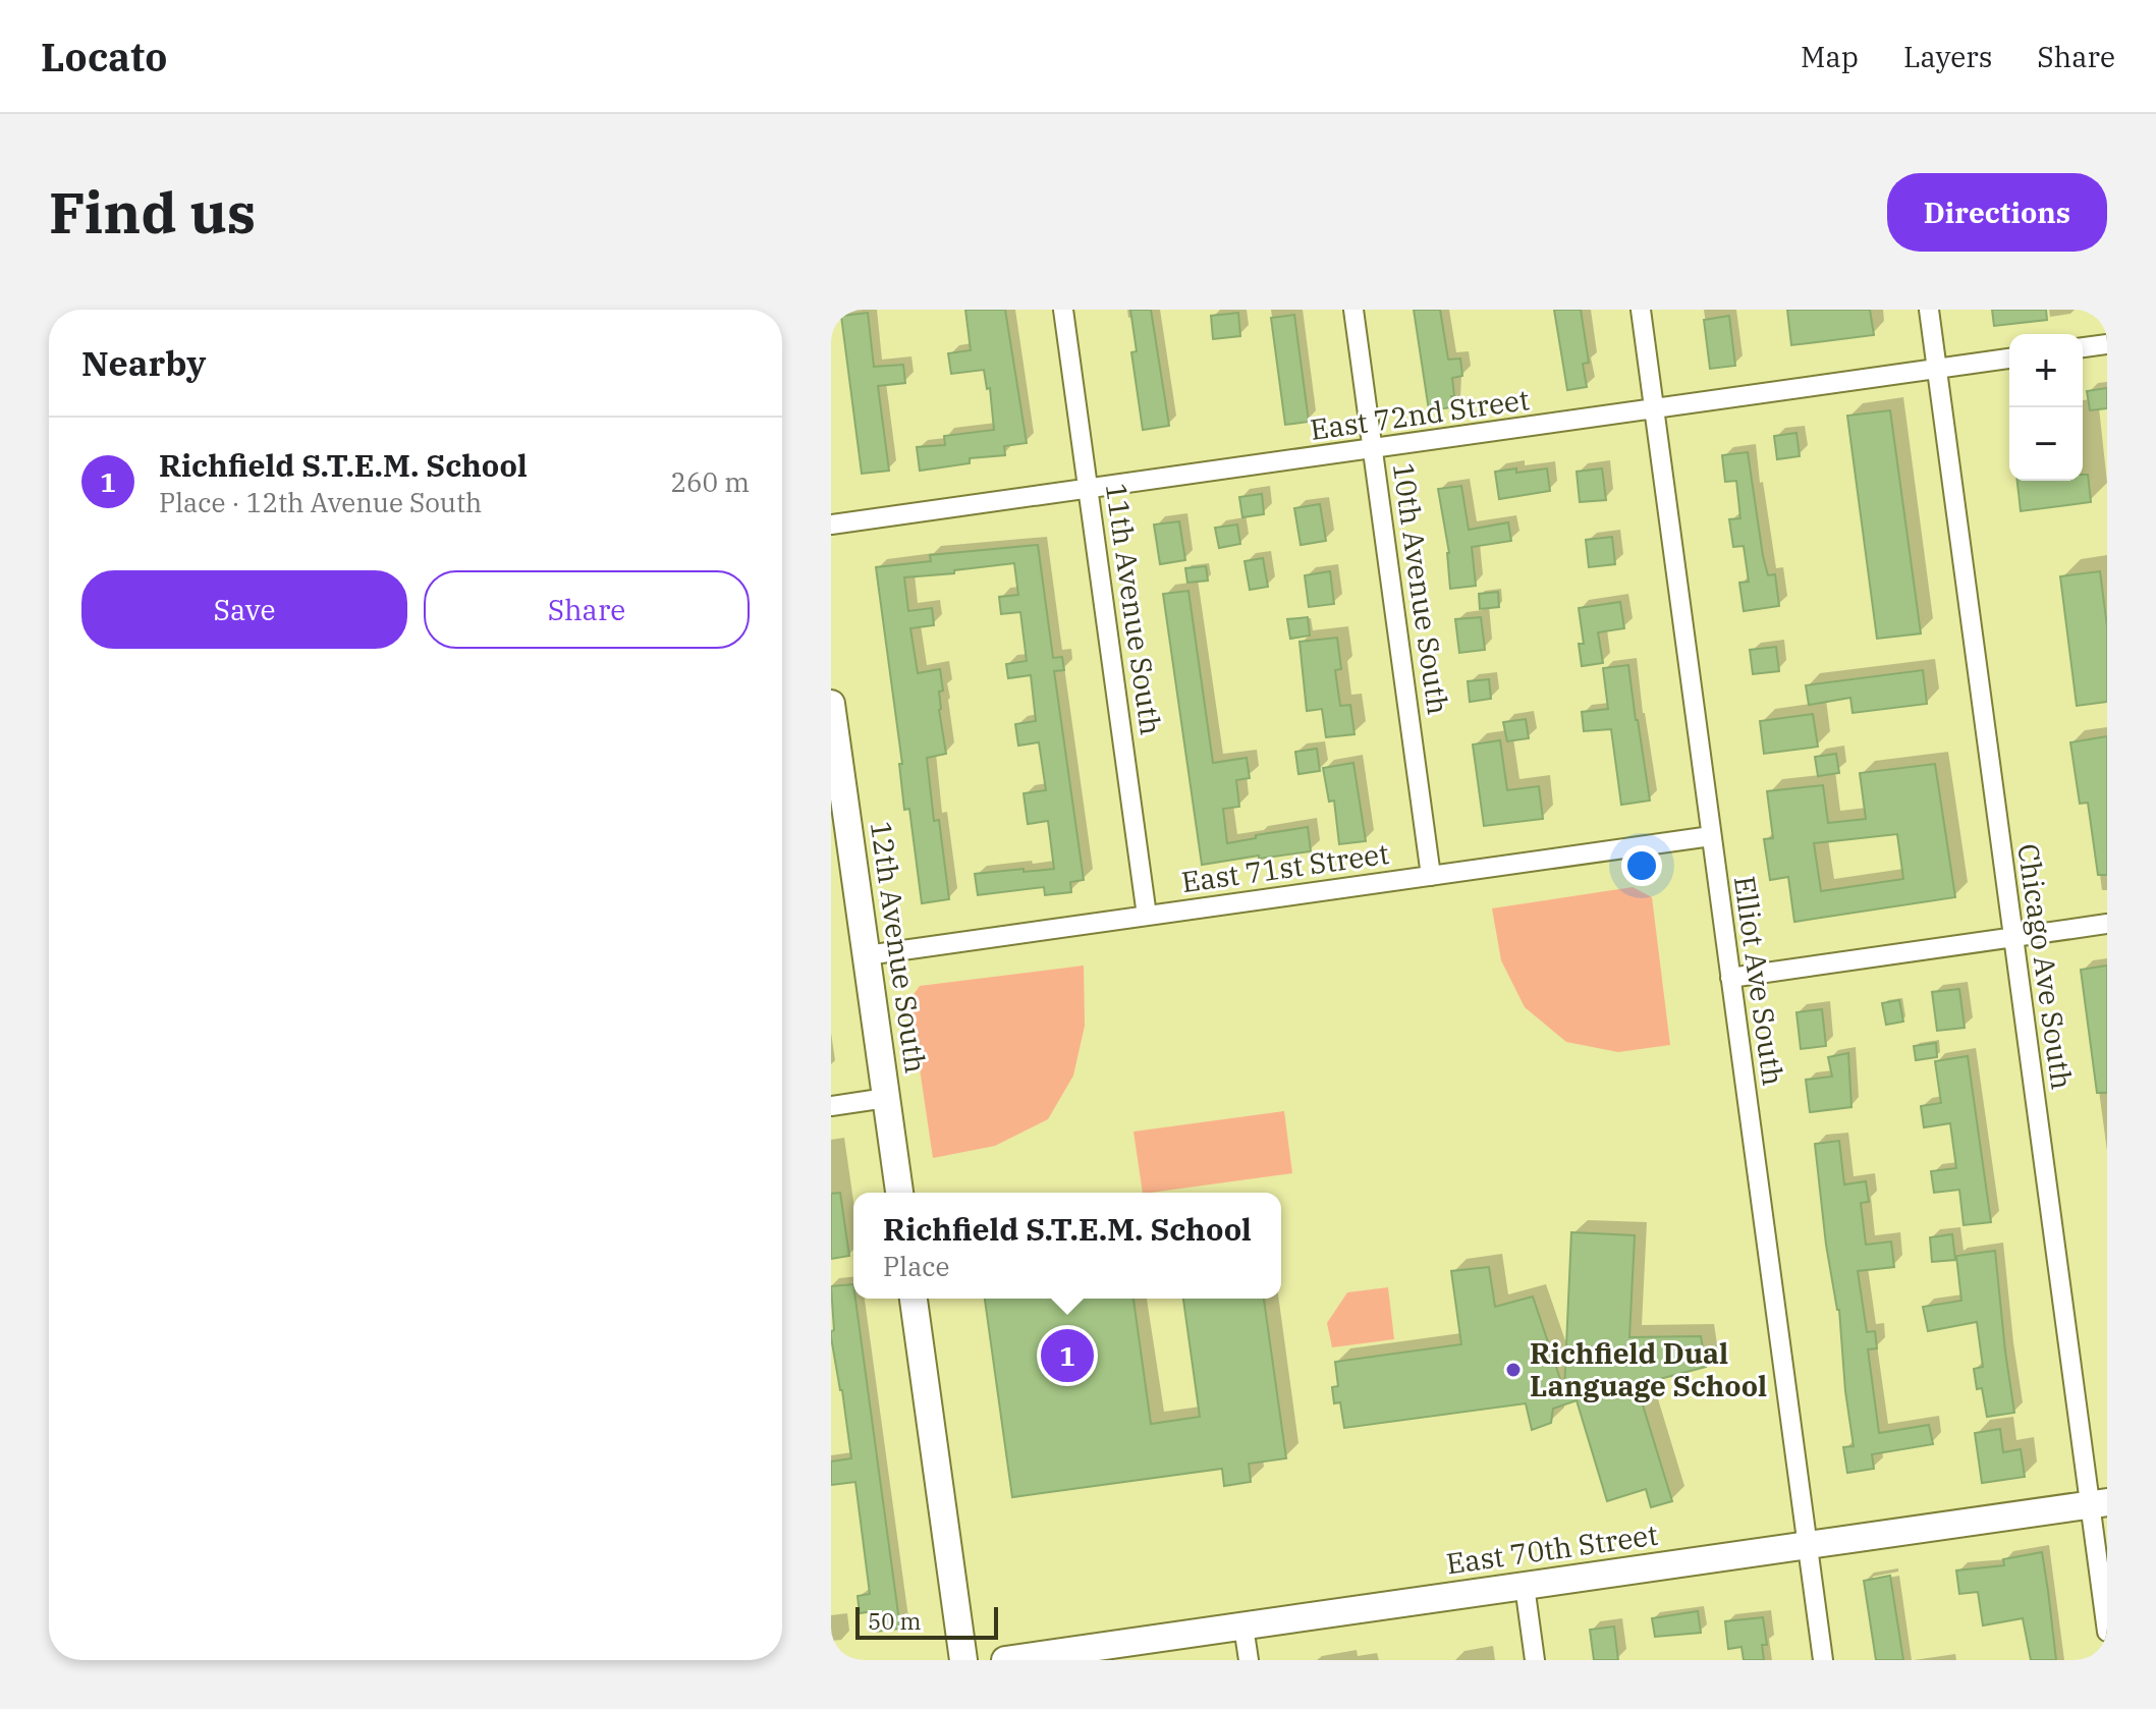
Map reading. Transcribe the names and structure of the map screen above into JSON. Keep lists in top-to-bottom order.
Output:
{
  "streets": {
    "street": [
      "East 72nd Street",
      "10th Avenue South",
      "11th Avenue South",
      "East 71st Street",
      "12th Avenue South",
      "Chicago Ave South",
      "Elliot Ave South",
      "East 70th Street"
    ]
  },
  "crossings": [
    ["East 72nd Street", "10th Avenue South"],
    ["East 72nd Street", "11th Avenue South"],
    ["East 72nd Street", "Chicago Ave South"],
    ["East 72nd Street", "Elliot Ave South"],
    ["10th Avenue South", "East 71st Street"],
    ["11th Avenue South", "East 71st Street"],
    ["East 71st Street", "12th Avenue South"],
    ["East 71st Street", "Elliot Ave South"],
    ["Chicago Ave South", "East 70th Street"],
    ["Elliot Ave South", "East 70th Street"]
  ],
  "places": ["Richfield Dual Language School"],
  "scale_bar": "50 m",
  "page": {
    "header": "Locato",
    "nav": ["Map", "Layers", "Share"],
    "buttons": [
      "Directions",
      ["Save", "Share"]
    ],
    "title": "Find us",
    "heading": "Nearby",
    "map_buttons": ["+", "−"],
    "list": [
      {
        "mark": "1",
        "name": "Richfield S.T.E.M. School",
        "note": "Place · 12th Avenue South",
        "value": "260 m"
      }
    ],
    "popup": ["Richfield S.T.E.M. School", "Place"],
    "pins": "1",
    "scale": "50 m"
  }
}
